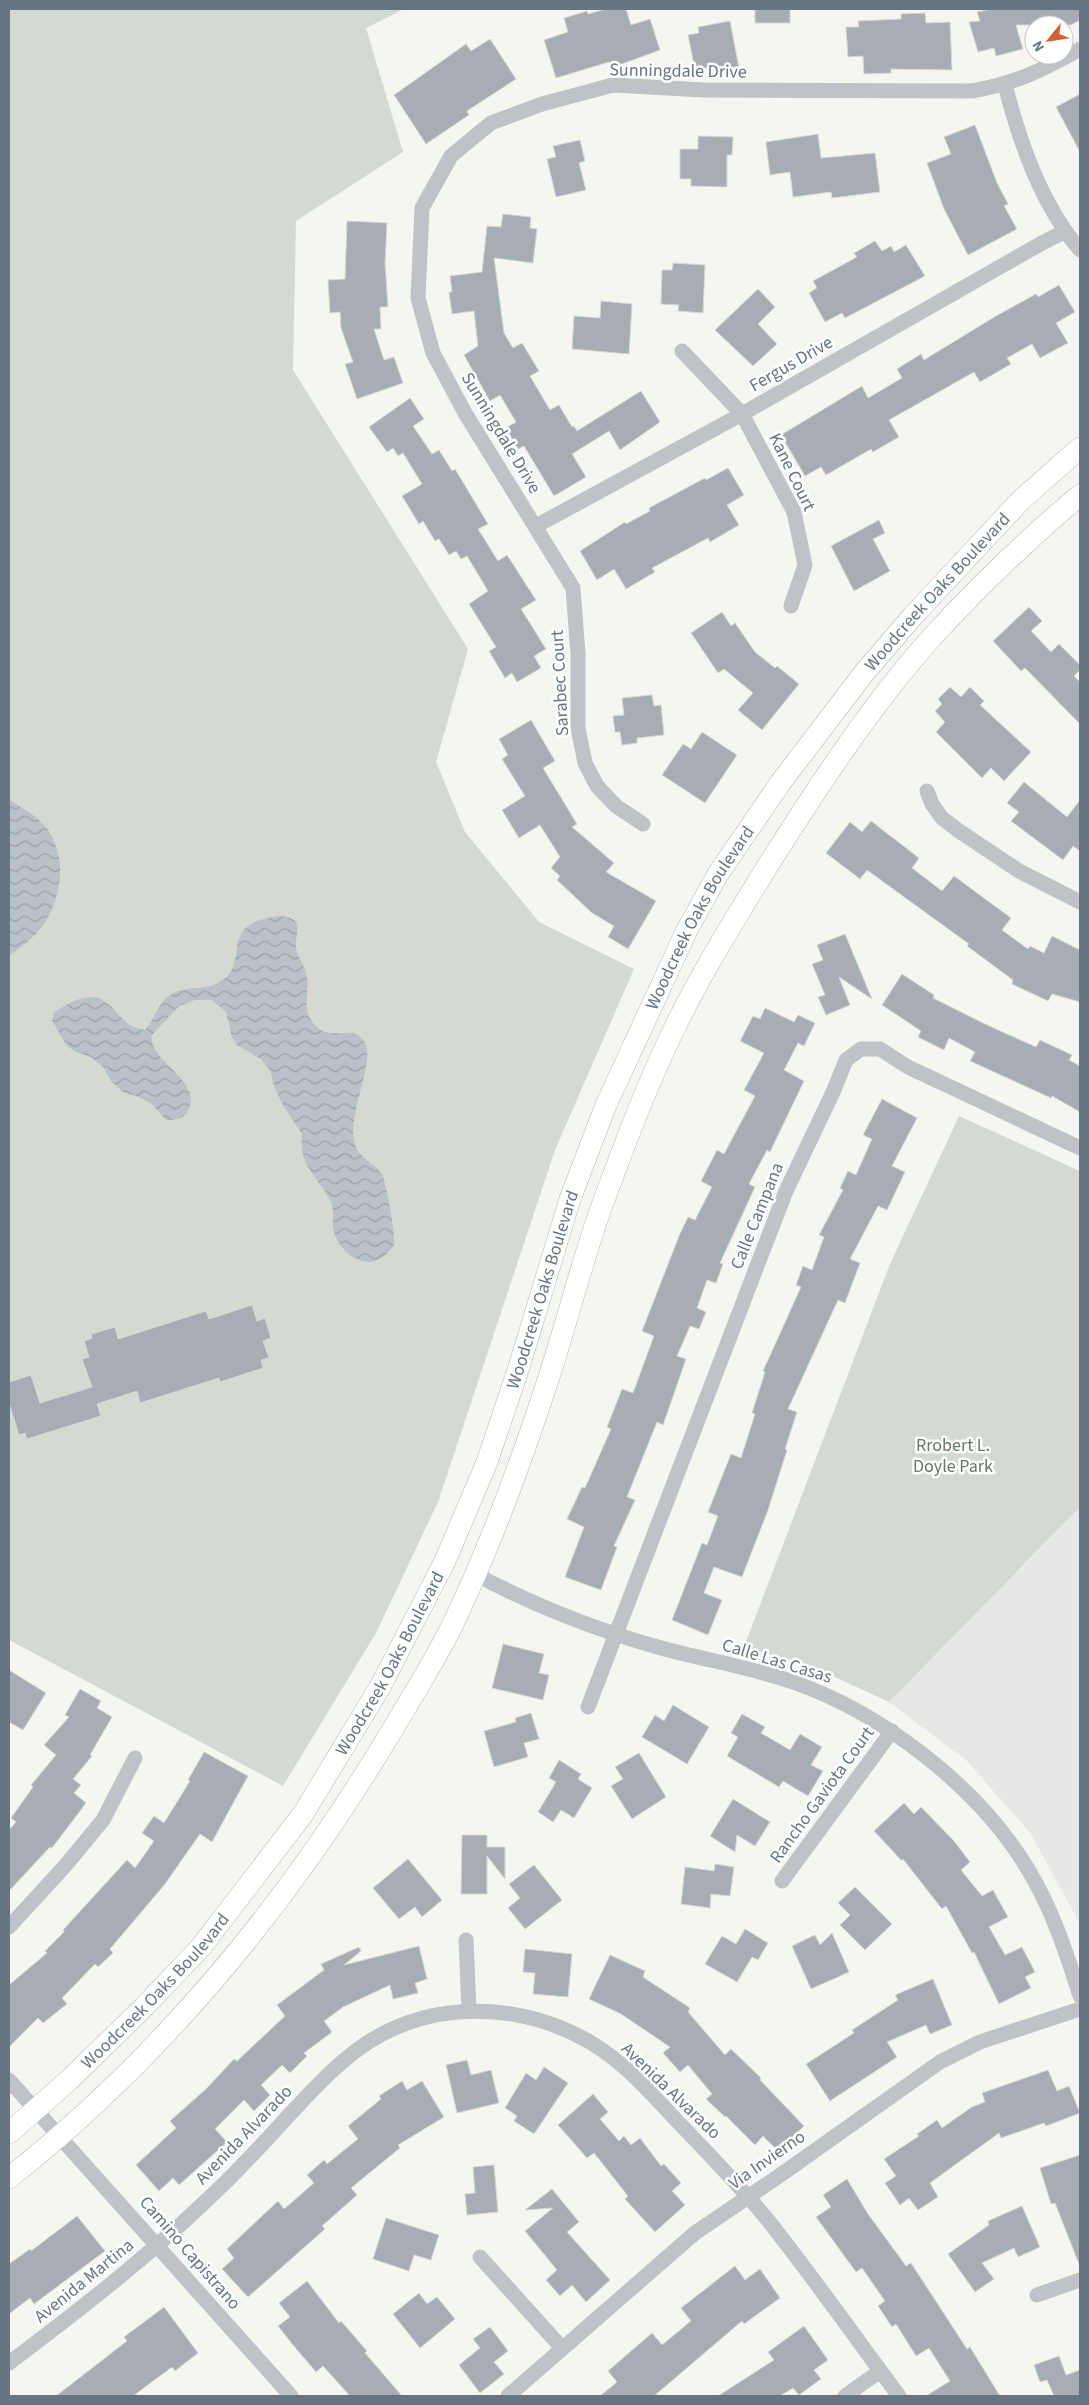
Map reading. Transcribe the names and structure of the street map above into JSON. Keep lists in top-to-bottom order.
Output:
{
  "streets": {
    "main road": ["Woodcreek Oaks Boulevard"],
    "street": [
      "Sunningdale Drive",
      "Fergus Drive",
      "Kane Court",
      "Sarabec Court",
      "Calle Campana",
      "Calle Las Casas",
      "Rancho Gaviota Court",
      "Avenida Alvarado",
      "Via Invierno",
      "Camino Capistrano",
      "Avenida Martina"
    ]
  },
  "crossings": [
    ["Sunningdale Drive", "Fergus Drive"],
    ["Sunningdale Drive", "Sarabec Court"],
    ["Fergus Drive", "Kane Court"],
    ["Fergus Drive", "Sarabec Court"],
    ["Woodcreek Oaks Boulevard", "Calle Las Casas"],
    ["Woodcreek Oaks Boulevard", "Camino Capistrano"],
    ["Calle Campana", "Calle Las Casas"],
    ["Calle Las Casas", "Rancho Gaviota Court"],
    ["Avenida Alvarado", "Via Invierno"],
    ["Avenida Alvarado", "Camino Capistrano"],
    ["Avenida Alvarado", "Avenida Martina"],
    ["Camino Capistrano", "Avenida Martina"]
  ],
  "parks": ["Rrobert L. Doyle Park"],
  "north": "bottom left"
}
